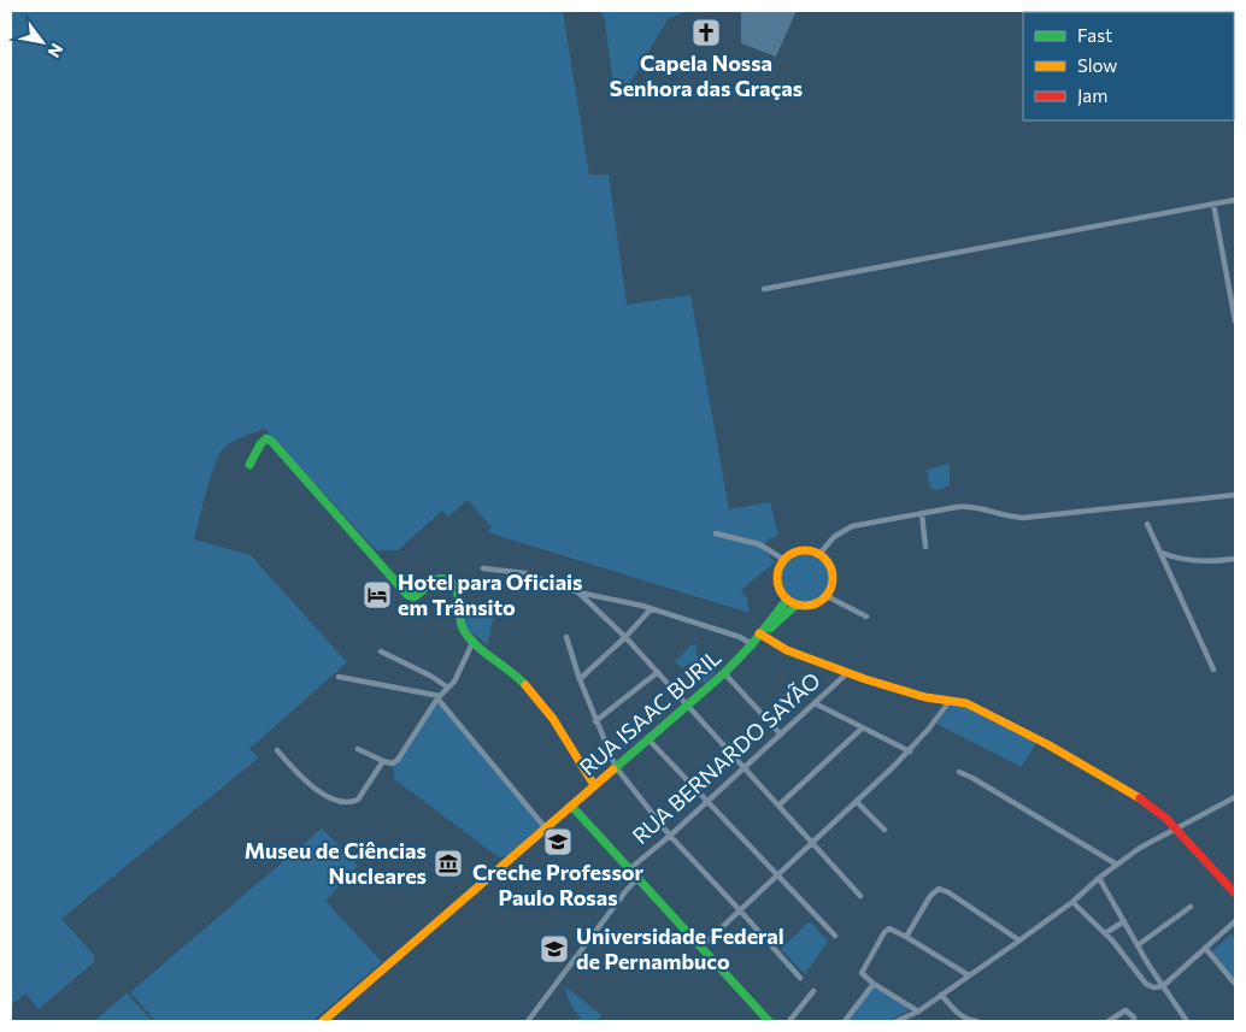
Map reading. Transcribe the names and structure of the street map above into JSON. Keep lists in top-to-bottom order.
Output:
{
  "streets": {
    "main road": ["RUA ISAAC BURIL"],
    "street": ["RUA BERNARDO SAYÃO"]
  },
  "places": {
    "church": ["Capela Nossa Senhora das Graças"],
    "hotel": ["Hotel para Oficiais em Trânsito"],
    "school or university": ["Creche Professor Paulo Rosas", "Universidade Federal de Pernambuco"],
    "museum": ["Museu de Ciências Nucleares"]
  },
  "legend": ["Fast", "Slow", "Jam"],
  "north": "bottom right"
}
